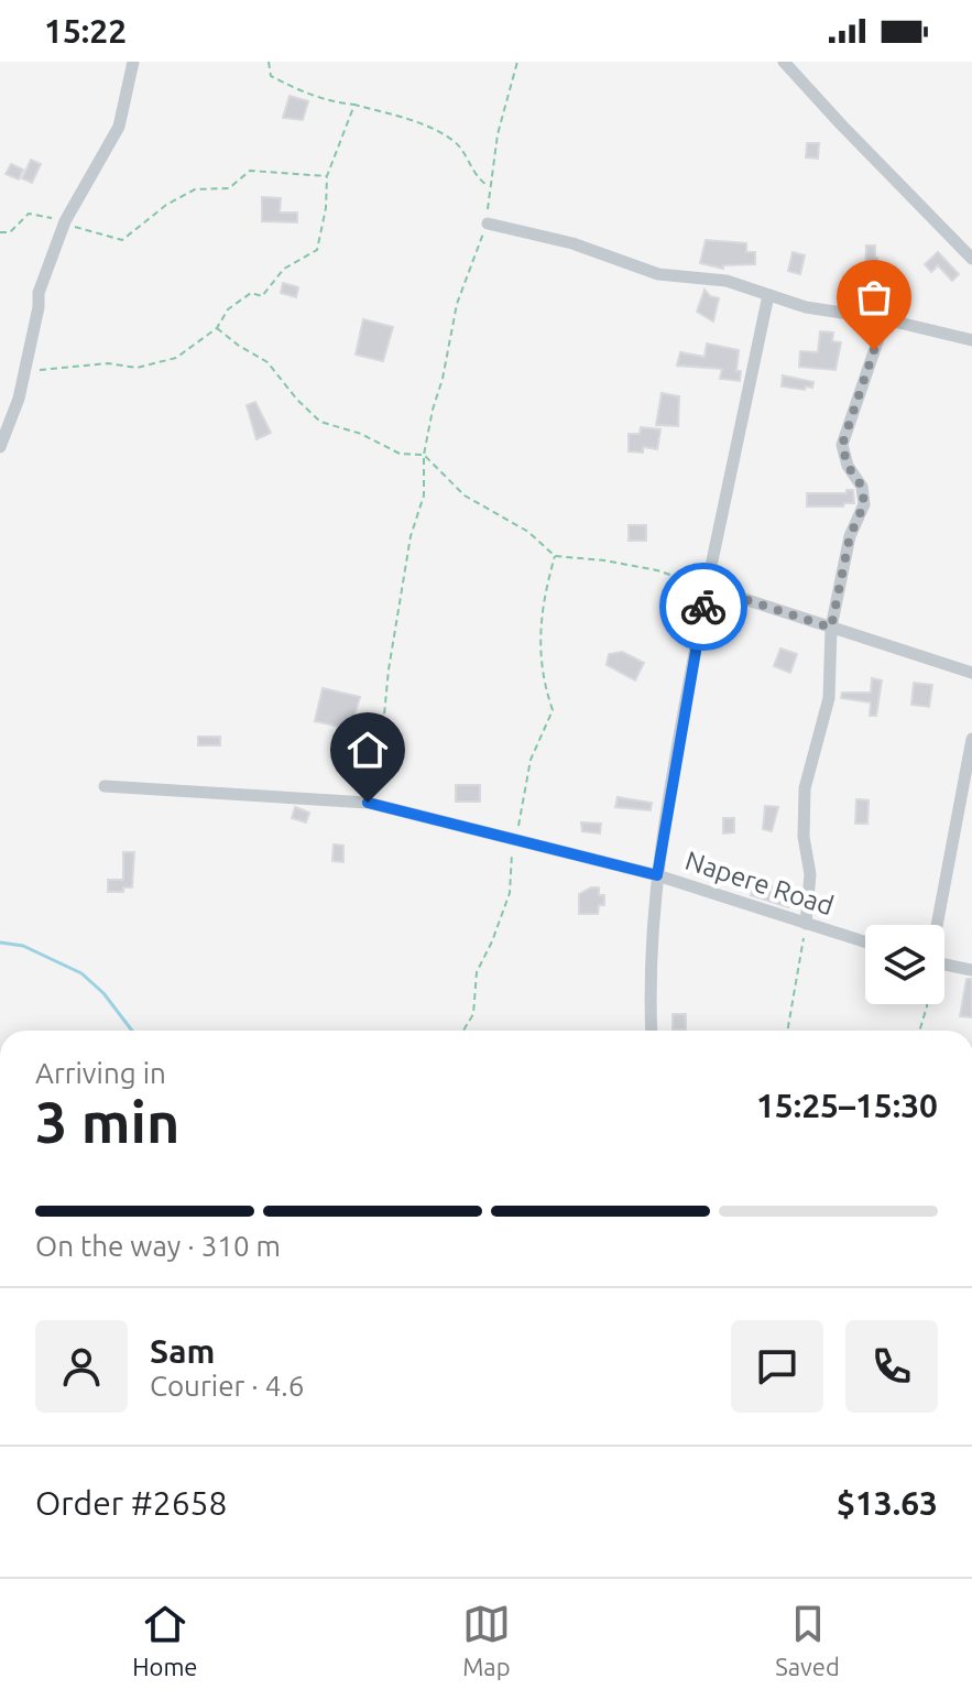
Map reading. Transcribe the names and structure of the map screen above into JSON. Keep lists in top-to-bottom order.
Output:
{
  "streets": {
    "street": ["Napere Road"]
  },
  "page": {
    "status": "15:22",
    "heading": ["3 min", "Arriving in", "15:25–15:30"],
    "panel": [
      "Sam",
      "Courier · 4.6",
      "Order #2658",
      "$13.63"
    ],
    "bar": "On the way · 310 m",
    "tabs": ["Home", "Map", "Saved"]
  }
}
